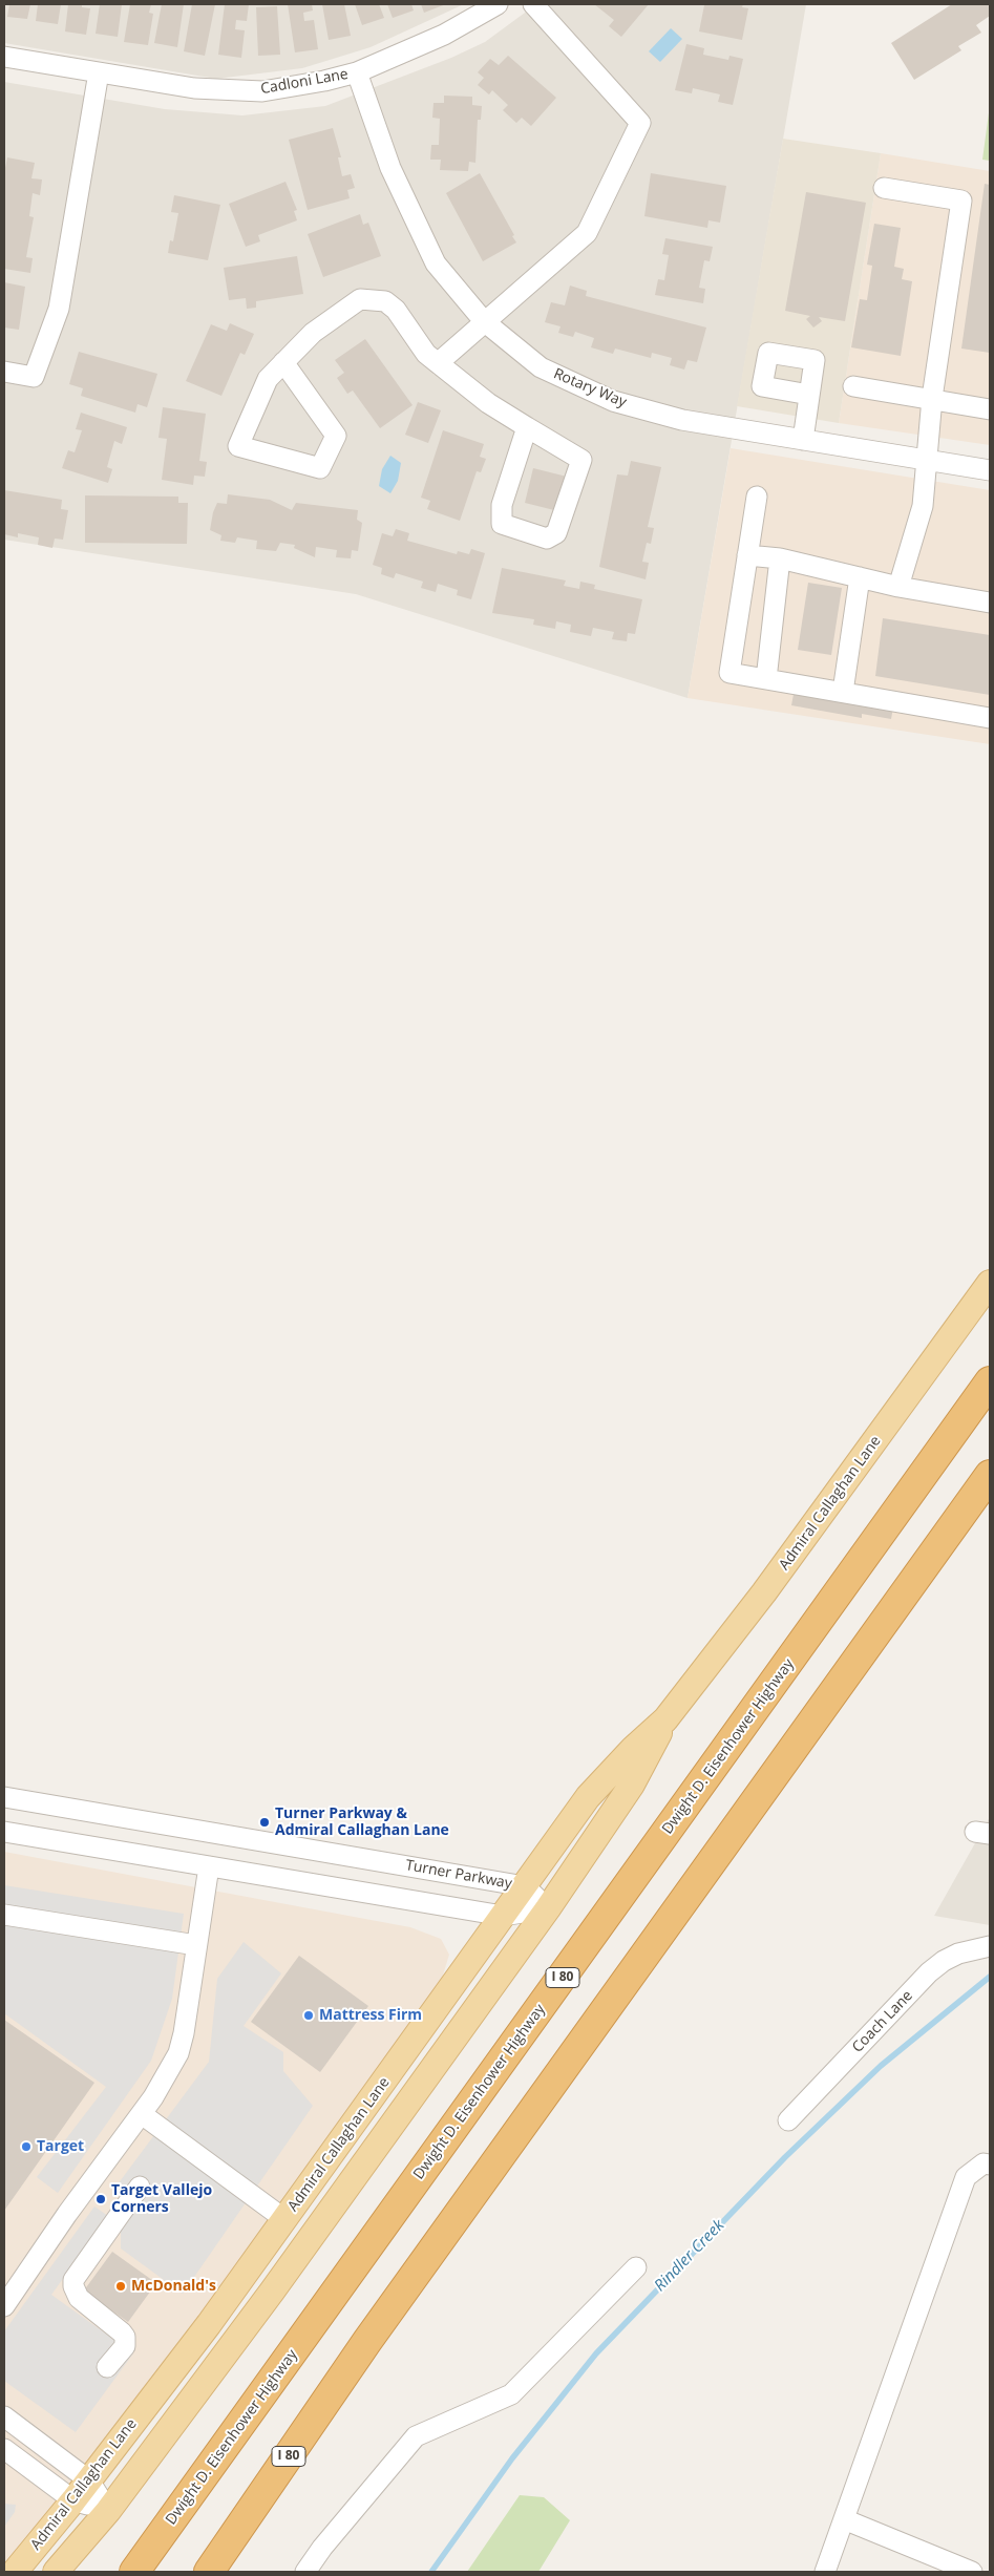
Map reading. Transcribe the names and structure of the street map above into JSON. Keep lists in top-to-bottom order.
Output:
{
  "streets": {
    "highway": ["Dwight D. Eisenhower Highway", "I 80"],
    "main road": ["Admiral Callaghan Lane"],
    "street": [
      "Cadloni Lane",
      "Rotary Way",
      "Turner Parkway",
      "Coach Lane"
    ]
  },
  "crossings": [
    ["Cadloni Lane", "Rotary Way"],
    ["Admiral Callaghan Lane", "Turner Parkway"]
  ],
  "water": ["Rindler Creek"],
  "places": [
    "Turner Parkway & Admiral Callaghan Lane",
    "Mattress Firm",
    "Target",
    "Target Vallejo Corners",
    "McDonald's"
  ]
}
